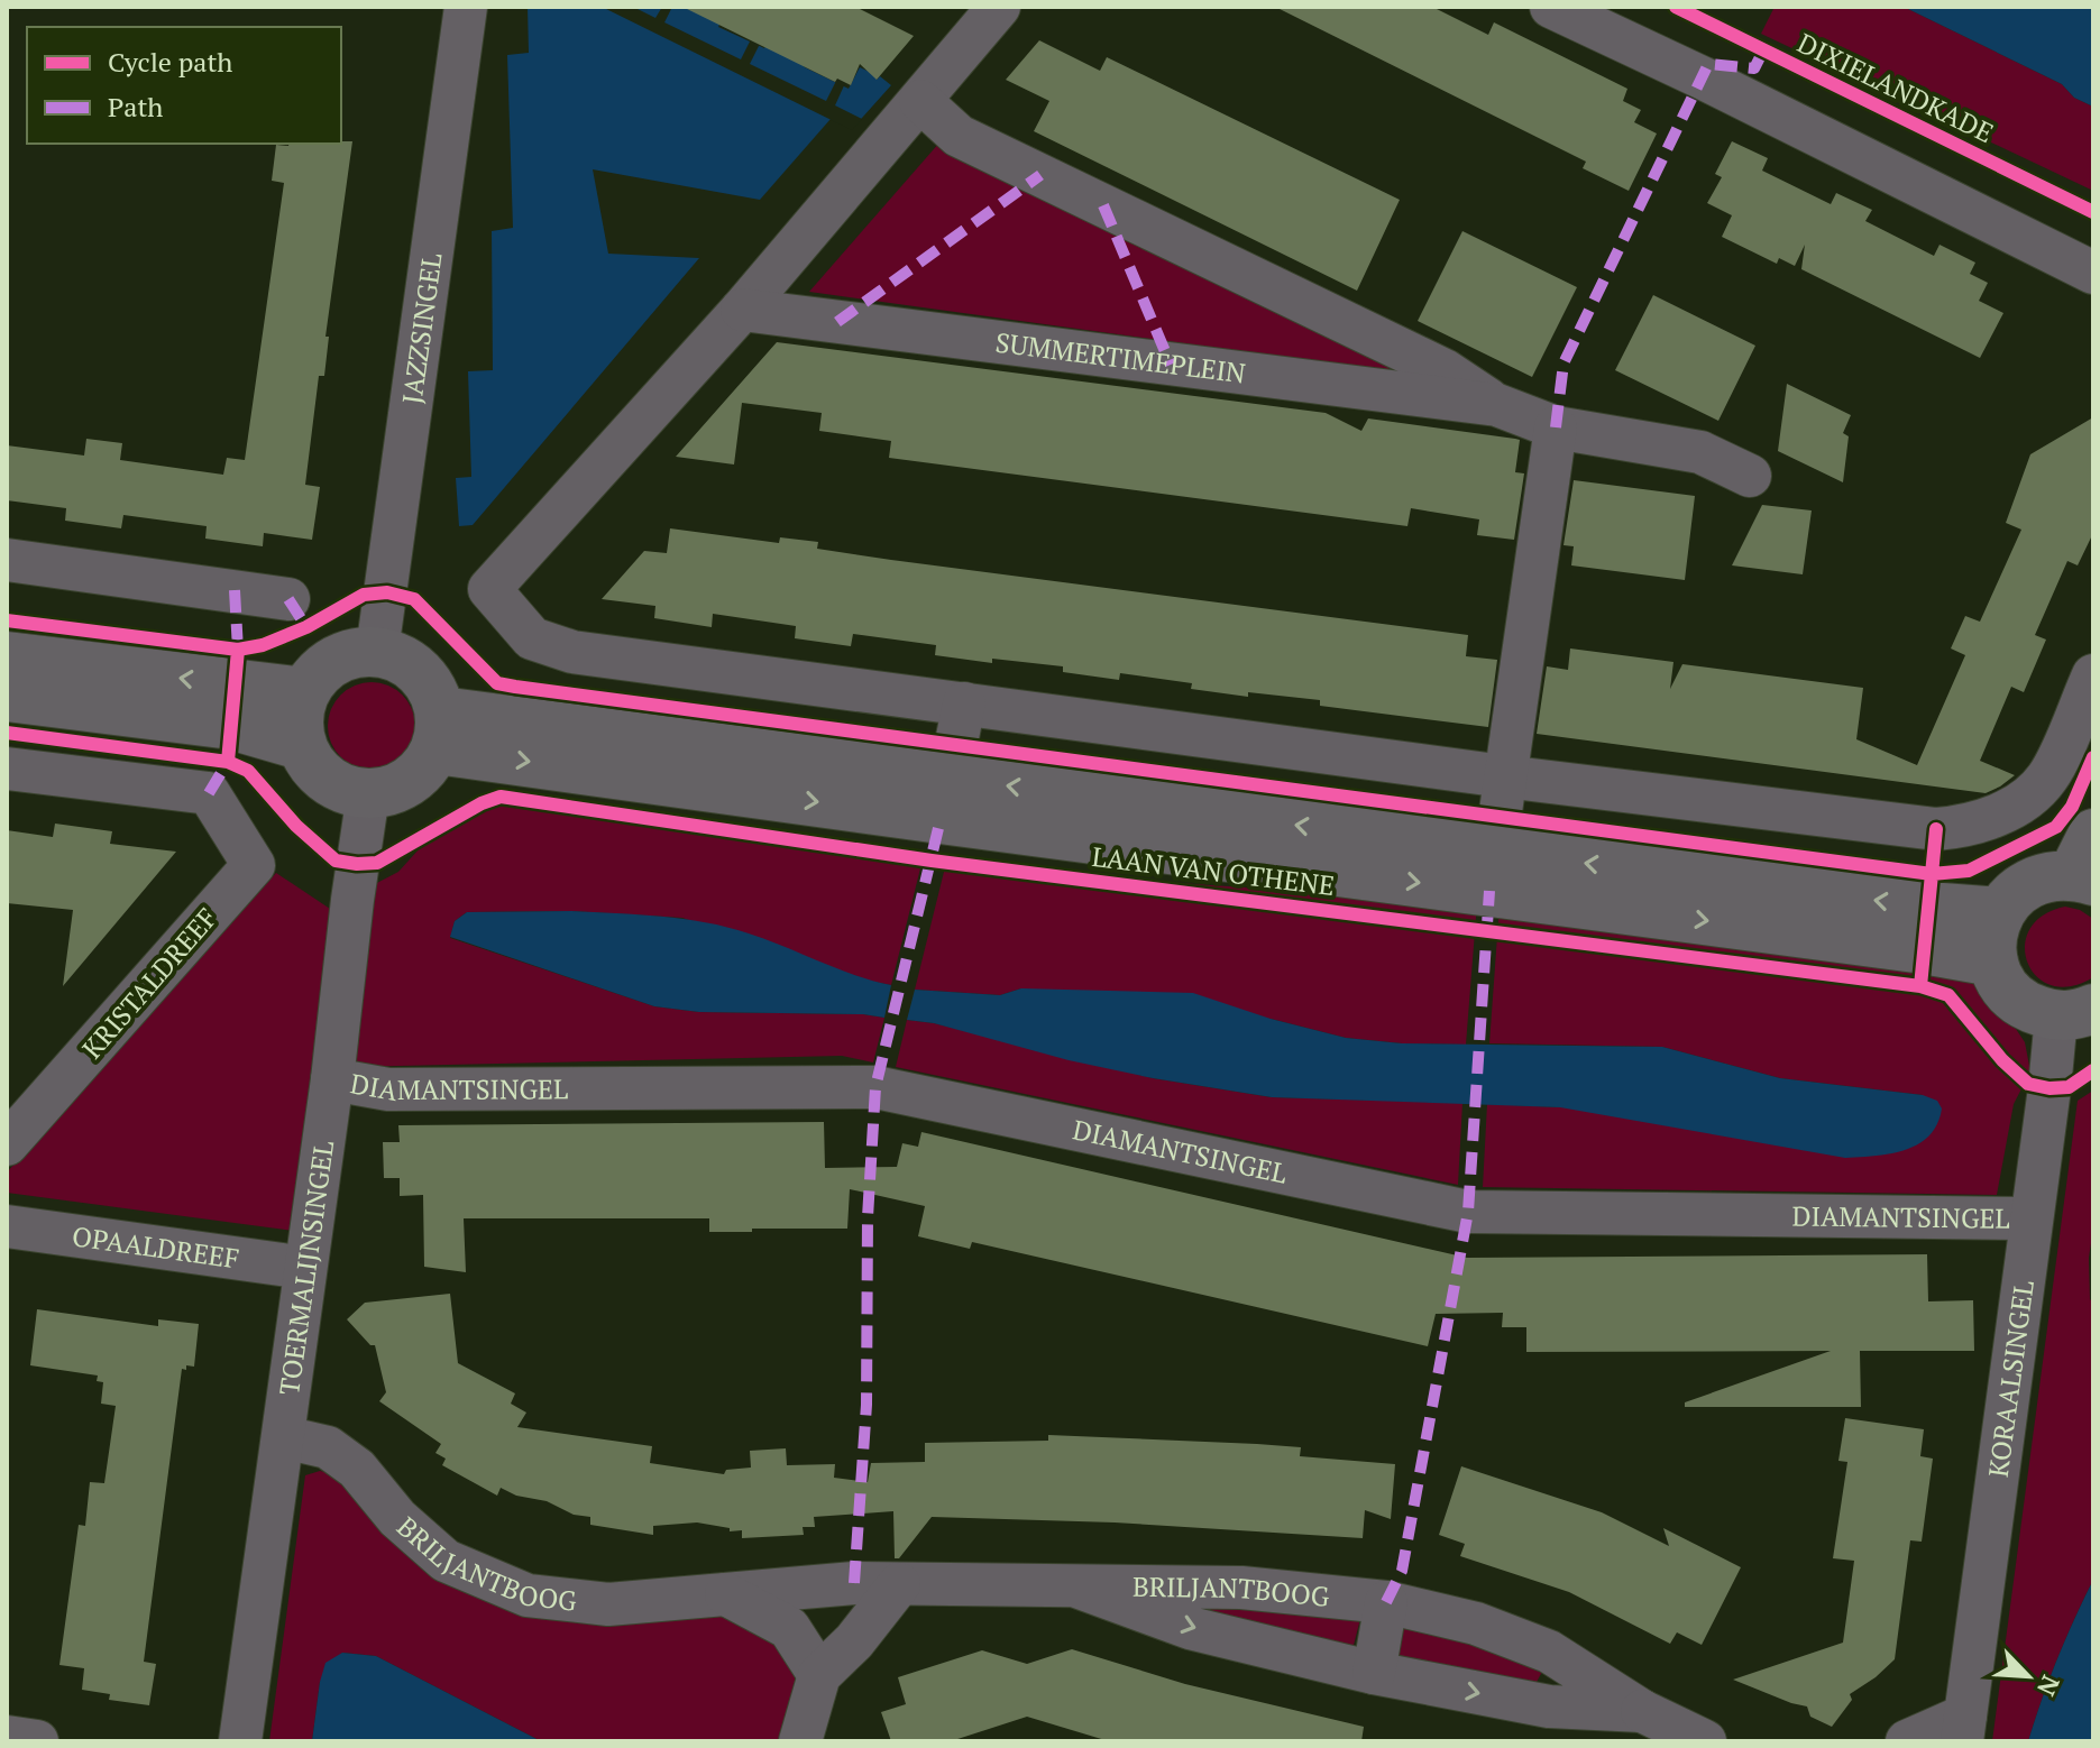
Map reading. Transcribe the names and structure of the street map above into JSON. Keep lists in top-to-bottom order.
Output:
{
  "streets": {
    "street": [
      "JAZZSINGEL",
      "SUMMERTIMEPLEIN",
      "LAAN VAN OTHENE",
      "KRISTALDREEF",
      "DIAMANTSINGEL",
      "OPAALDREEF",
      "TOERMALIJNSINGEL",
      "KORAALSINGEL",
      "BRILJANTBOOG"
    ],
    "cycle path": ["DIXIELANDKADE"]
  },
  "crossings": [
    ["JAZZSINGEL", "LAAN VAN OTHENE"],
    ["JAZZSINGEL", "TOERMALIJNSINGEL"],
    ["LAAN VAN OTHENE", "TOERMALIJNSINGEL"],
    ["DIAMANTSINGEL", "TOERMALIJNSINGEL"],
    ["DIAMANTSINGEL", "KORAALSINGEL"],
    ["OPAALDREEF", "TOERMALIJNSINGEL"],
    ["TOERMALIJNSINGEL", "BRILJANTBOOG"]
  ],
  "legend": ["Cycle path", "Path"],
  "north": "bottom right"
}
